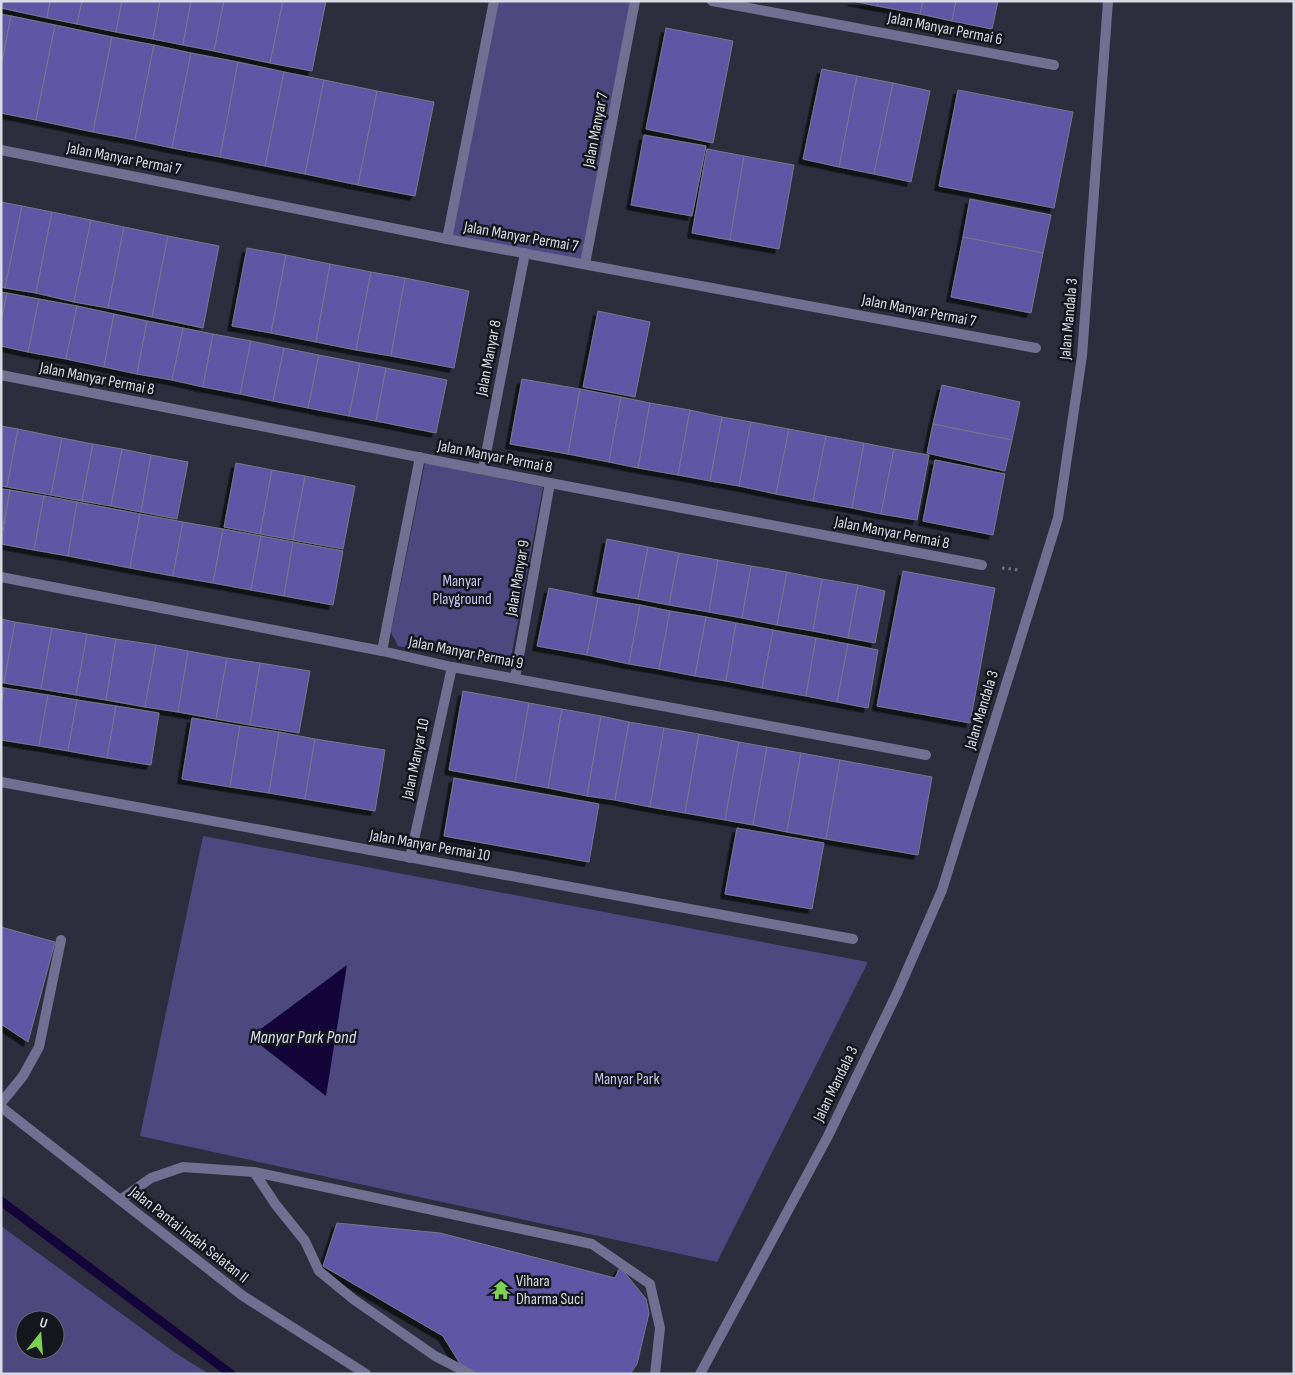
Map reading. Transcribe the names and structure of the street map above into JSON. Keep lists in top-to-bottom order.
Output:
{
  "streets": {
    "street": [
      "Jalan Manyar Permai 6",
      "Jalan Manyar 7",
      "Jalan Manyar Permai 7",
      "Jalan Mandala 3",
      "Jalan Manyar 8",
      "Jalan Manyar Permai 8",
      "Jalan Manyar 9",
      "Jalan Manyar Permai 9",
      "Jalan Manyar 10",
      "Jalan Manyar Permai 10",
      "Jalan Pantai Indah Selatan II"
    ]
  },
  "crossings": [
    ["Jalan Manyar 7", "Jalan Manyar Permai 7"],
    ["Jalan Manyar Permai 7", "Jalan Manyar 8"],
    ["Jalan Manyar 8", "Jalan Manyar Permai 8"],
    ["Jalan Manyar Permai 8", "Jalan Manyar 9"],
    ["Jalan Manyar 9", "Jalan Manyar Permai 9"],
    ["Jalan Manyar Permai 9", "Jalan Manyar 10"],
    ["Jalan Manyar 10", "Jalan Manyar Permai 10"]
  ],
  "water": ["Manyar Park Pond"],
  "parks": ["Manyar Playground", "Manyar Park"],
  "places": {
    "temple": ["Vihara Dharma Suci"]
  },
  "north": "top"
}
